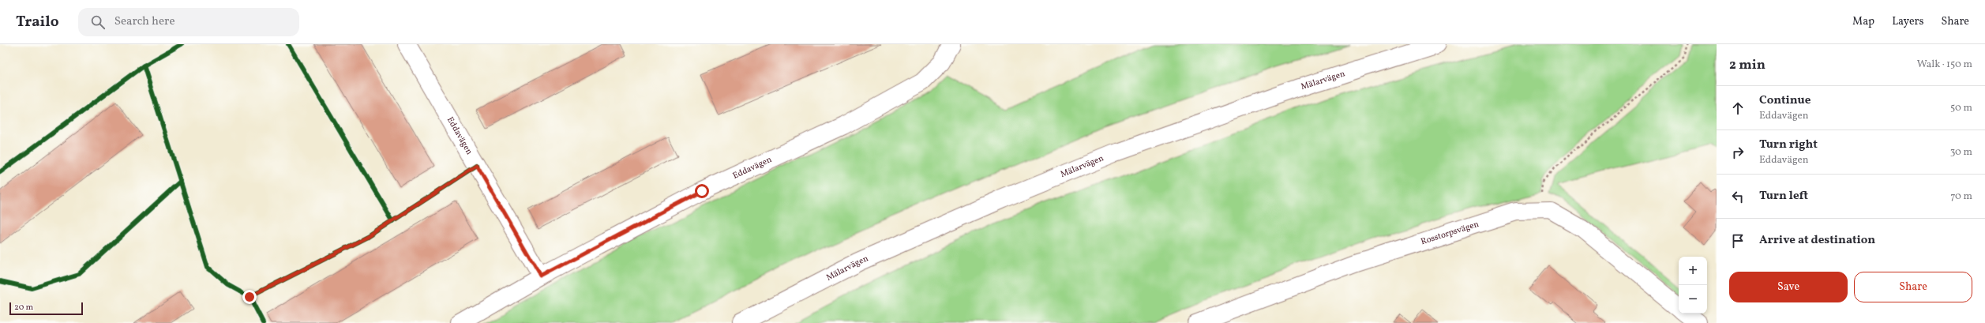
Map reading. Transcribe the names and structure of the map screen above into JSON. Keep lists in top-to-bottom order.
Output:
{
  "streets": {
    "street": ["Mälarvägen", "Eddavägen", "Rosstorpsvägen"]
  },
  "scale_bar": "20 m",
  "page": {
    "header": "Trailo",
    "search": "Search here",
    "nav": ["Map", "Layers", "Share"],
    "heading": ["2 min", "Walk · 150 m"],
    "list": [
      ["Continue", "Eddavägen", "50 m"],
      ["Turn right", "Eddavägen", "30 m"],
      ["Turn left", "70 m"],
      "Arrive at destination"
    ],
    "map_buttons": ["+", "−"],
    "buttons": ["Save", "Share"],
    "scale": "20 m"
  }
}
